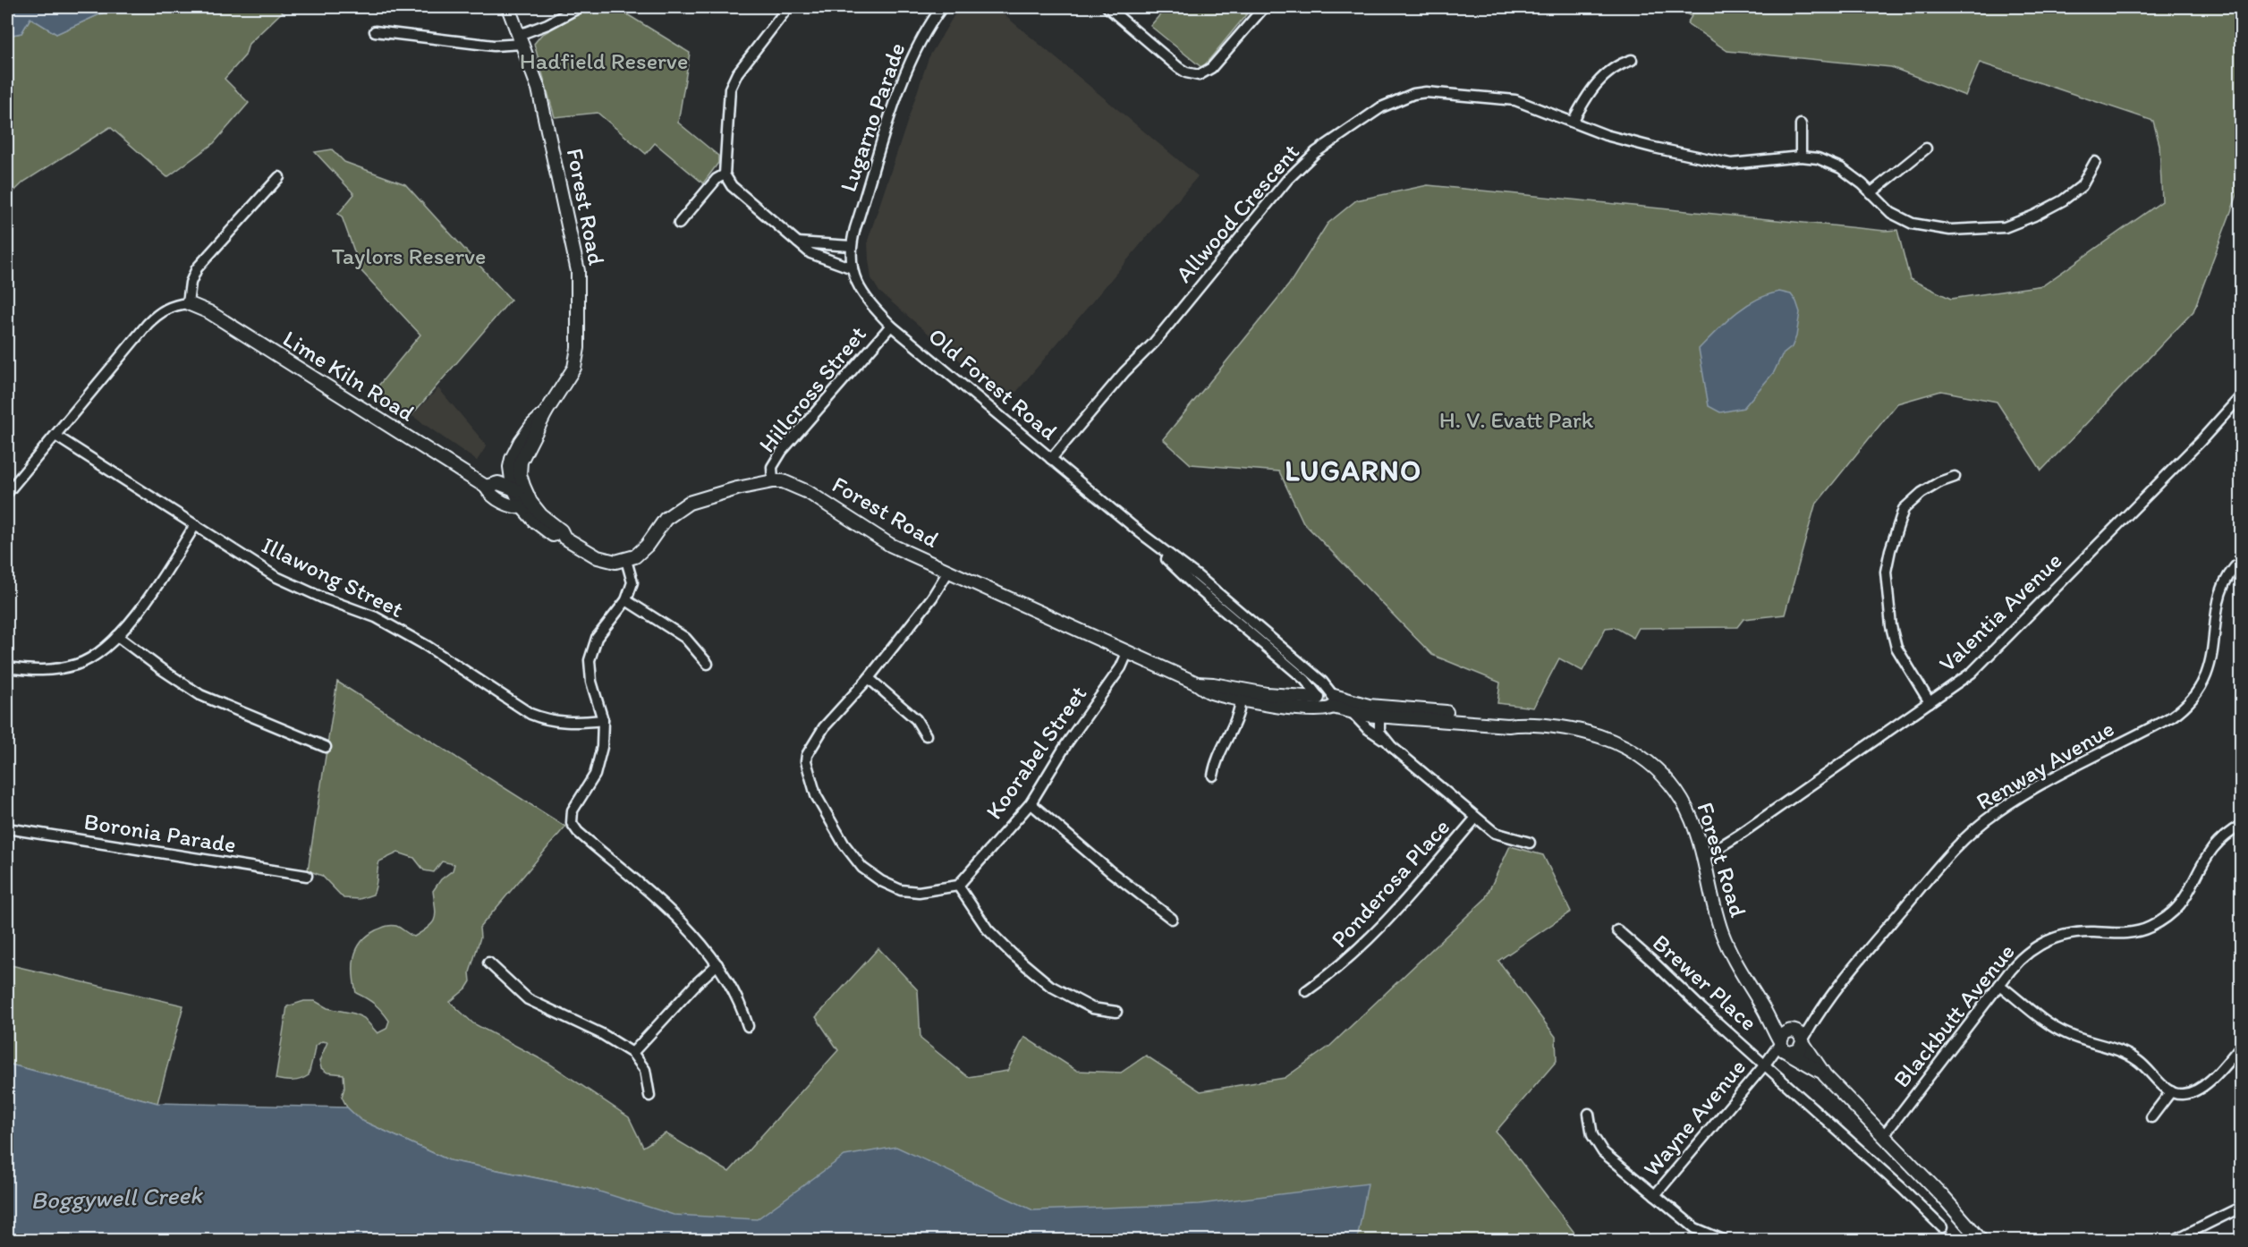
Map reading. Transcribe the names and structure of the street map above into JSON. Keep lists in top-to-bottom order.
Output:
{
  "streets": {
    "street": [
      "Lugarno Parade",
      "Forest Road",
      "Allwood Crescent",
      "Lime Kiln Road",
      "Old Forest Road",
      "Hillcross Street",
      "Illawong Street",
      "Valentia Avenue",
      "Koorabel Street",
      "Renway Avenue",
      "Boronia Parade",
      "Ponderosa Place",
      "Brewer Place",
      "Blackbutt Avenue",
      "Wayne Avenue"
    ]
  },
  "crossings": [
    ["Lugarno Parade", "Old Forest Road"],
    ["Forest Road", "Lime Kiln Road"],
    ["Forest Road", "Old Forest Road"],
    ["Forest Road", "Hillcross Street"],
    ["Forest Road", "Valentia Avenue"],
    ["Forest Road", "Koorabel Street"],
    ["Forest Road", "Renway Avenue"],
    ["Forest Road", "Ponderosa Place"],
    ["Forest Road", "Blackbutt Avenue"],
    ["Forest Road", "Wayne Avenue"],
    ["Allwood Crescent", "Old Forest Road"],
    ["Old Forest Road", "Hillcross Street"],
    ["Brewer Place", "Wayne Avenue"]
  ],
  "districts": ["LUGARNO"],
  "water": ["Boggywell Creek"],
  "parks": ["Hadfield Reserve", "Taylors Reserve", "H. V. Evatt Park"]
}
